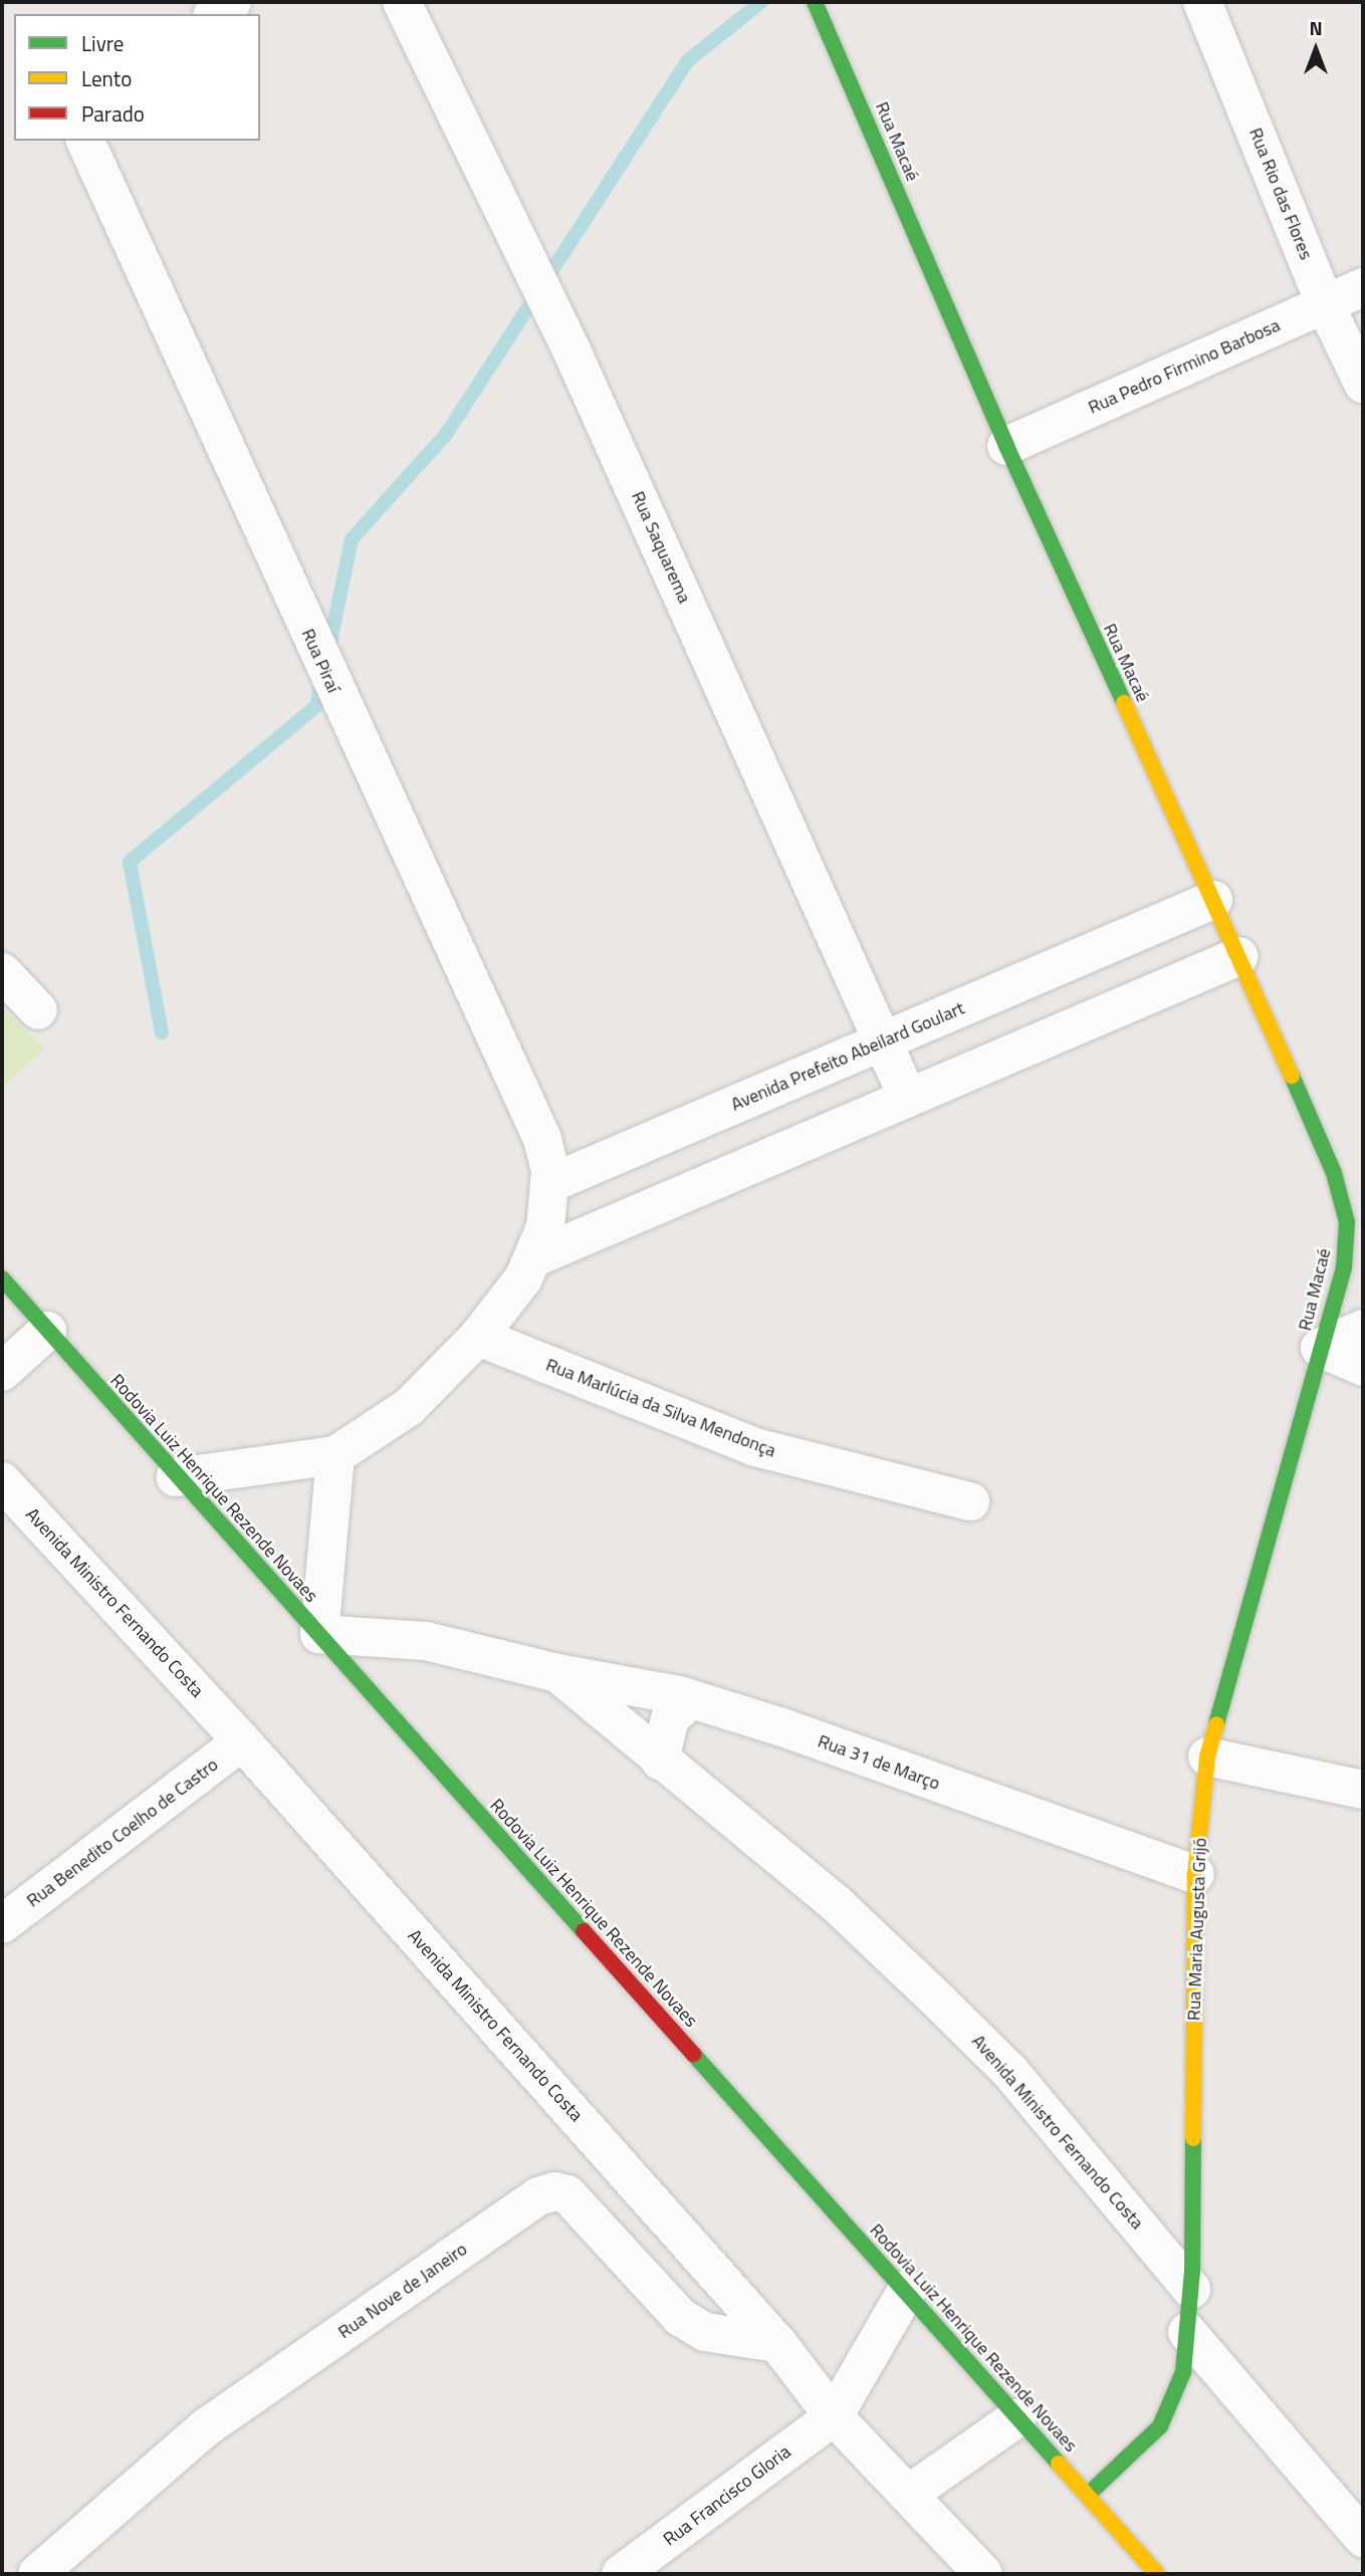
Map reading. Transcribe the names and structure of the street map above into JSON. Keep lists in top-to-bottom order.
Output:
{
  "streets": {
    "main road": ["Rua Macaé", "Rodovia Luiz Henrique Rezende Novaes", "Rua Maria Augusta Grijó"],
    "street": [
      "Rua Rio das Flores",
      "Rua Pedro Firmino Barbosa",
      "Rua Saquarema",
      "Rua Piraí",
      "Avenida Prefeito Abeilard Goulart",
      "Rua Marlúcia da Silva Mendonça",
      "Avenida Ministro Fernando Costa",
      "Rua 31 de Março",
      "Rua Benedito Coelho de Castro",
      "Rua Nove de Janeiro",
      "Rua Francisco Gloria"
    ]
  },
  "crossings": [
    ["Rua Macaé", "Rua Pedro Firmino Barbosa"],
    ["Rua Macaé", "Avenida Prefeito Abeilard Goulart"],
    ["Rua Macaé", "Rua Maria Augusta Grijó"],
    ["Rua Rio das Flores", "Rua Pedro Firmino Barbosa"],
    ["Rua Saquarema", "Avenida Prefeito Abeilard Goulart"],
    ["Rua Piraí", "Avenida Prefeito Abeilard Goulart"],
    ["Rodovia Luiz Henrique Rezende Novaes", "Avenida Ministro Fernando Costa"],
    ["Rodovia Luiz Henrique Rezende Novaes", "Rua Maria Augusta Grijó"],
    ["Avenida Ministro Fernando Costa", "Rua 31 de Março"],
    ["Avenida Ministro Fernando Costa", "Rua Benedito Coelho de Castro"],
    ["Avenida Ministro Fernando Costa", "Rua Maria Augusta Grijó"],
    ["Avenida Ministro Fernando Costa", "Rua Nove de Janeiro"],
    ["Avenida Ministro Fernando Costa", "Rua Francisco Gloria"],
    ["Rua 31 de Março", "Rua Maria Augusta Grijó"]
  ],
  "legend": ["Livre", "Lento", "Parado"],
  "north": "top"
}
